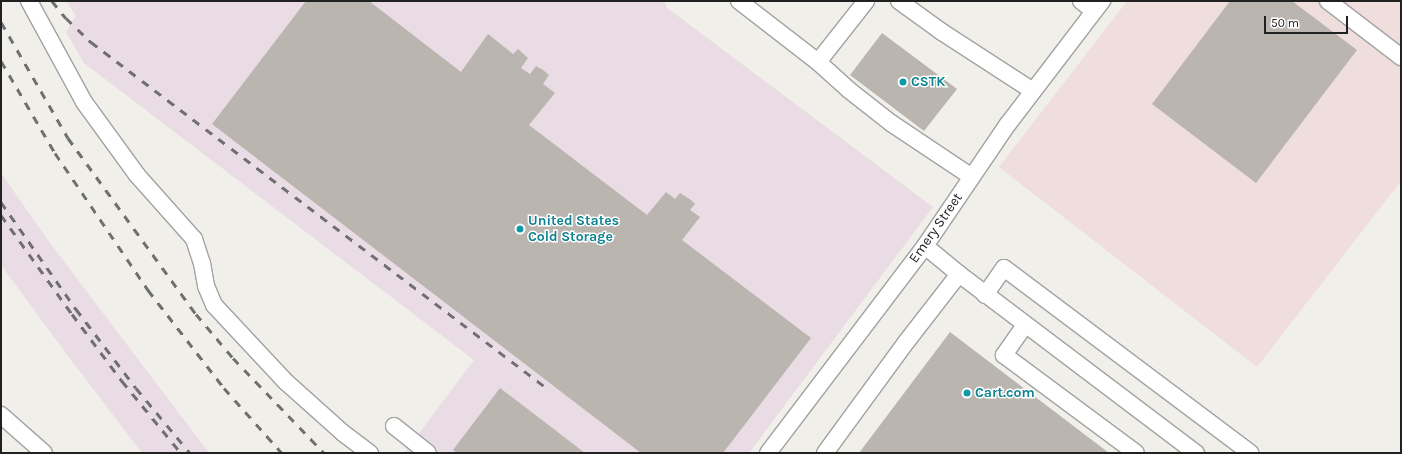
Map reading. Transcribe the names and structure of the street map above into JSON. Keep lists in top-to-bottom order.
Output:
{
  "streets": {
    "street": ["Emery Street"]
  },
  "places": ["CSTK", "United States Cold Storage", "Cart.com"],
  "scale_bar": "50 m"
}
